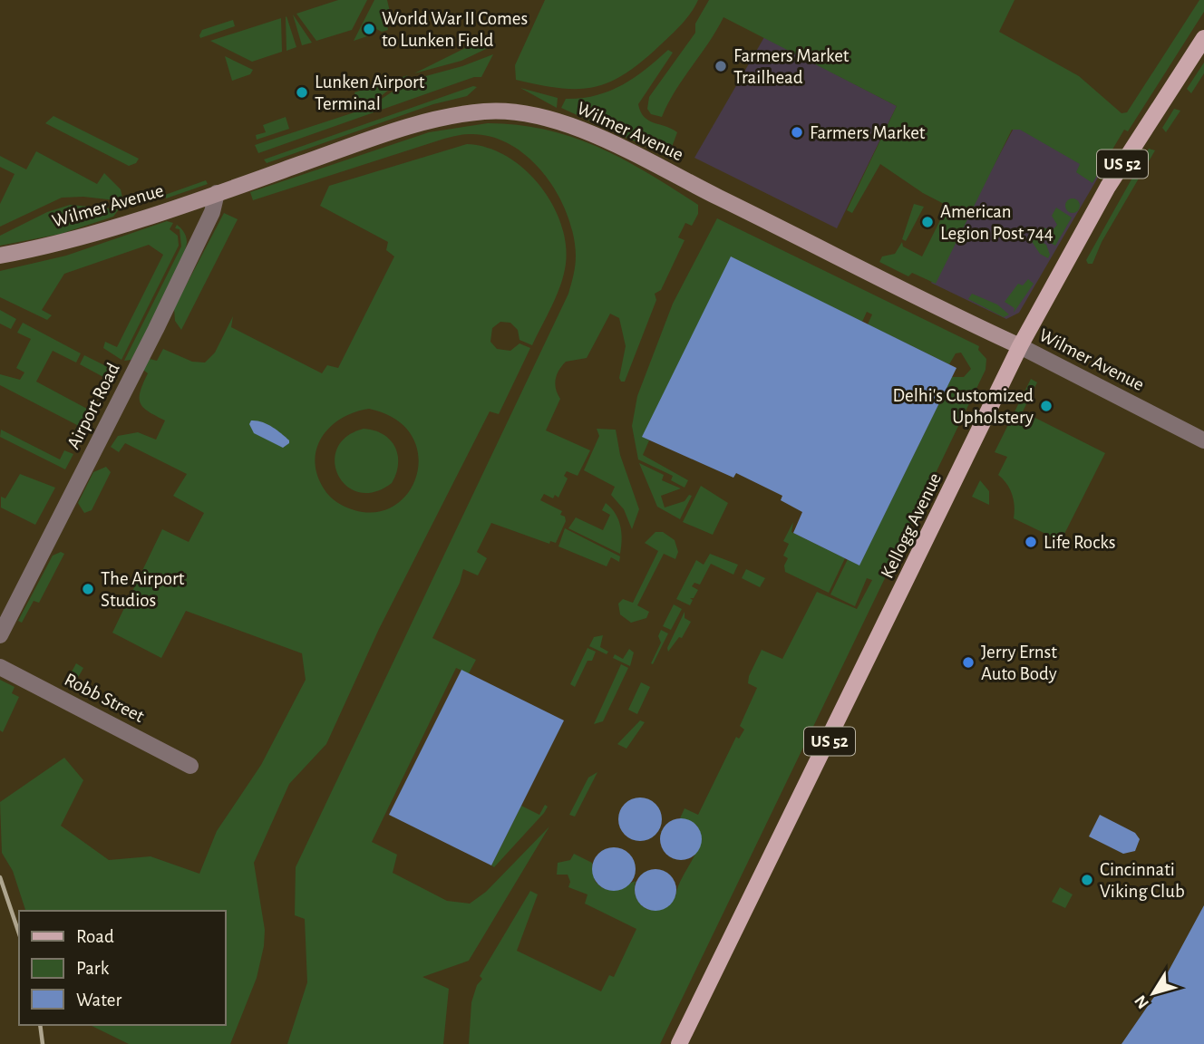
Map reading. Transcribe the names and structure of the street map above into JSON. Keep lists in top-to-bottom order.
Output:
{
  "streets": {
    "main road": ["US 52", "Kellogg Avenue"],
    "street": ["Wilmer Avenue", "Airport Road", "Robb Street"]
  },
  "crossings": [
    ["Wilmer Avenue", "Airport Road"],
    ["Wilmer Avenue", "Kellogg Avenue"]
  ],
  "places": [
    "World War II Comes to Lunken Field",
    "Farmers Market Trailhead",
    "Lunken Airport Terminal",
    "Farmers Market",
    "American Legion Post 744",
    "Delhi's Customized Upholstery",
    "Life Rocks",
    "The Airport Studios",
    "Jerry Ernst Auto Body",
    "Cincinnati Viking Club"
  ],
  "legend": ["Road", "Park", "Water"],
  "north": "bottom left"
}
